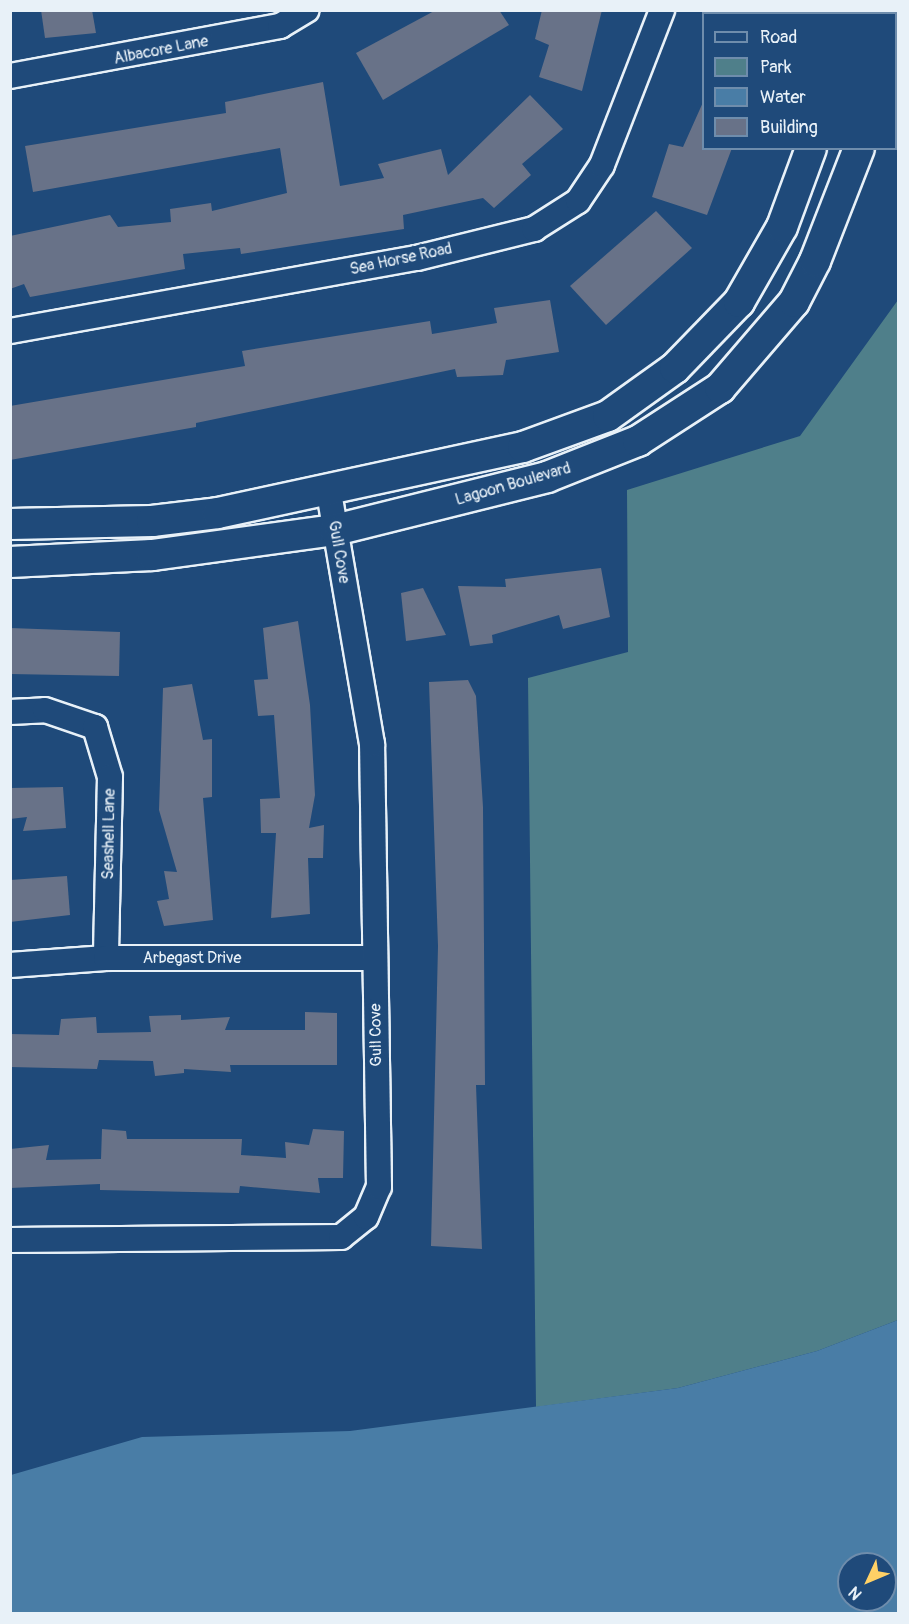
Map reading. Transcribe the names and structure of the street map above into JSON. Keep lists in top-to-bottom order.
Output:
{
  "streets": {
    "street": [
      "Albacore Lane",
      "Sea Horse Road",
      "Lagoon Boulevard",
      "Gull Cove",
      "Seashell Lane",
      "Arbegast Drive"
    ]
  },
  "crossings": [
    ["Lagoon Boulevard", "Gull Cove"],
    ["Gull Cove", "Arbegast Drive"],
    ["Seashell Lane", "Arbegast Drive"]
  ],
  "legend": [
    "Road",
    "Park",
    "Water",
    "Building"
  ],
  "north": "bottom left"
}
